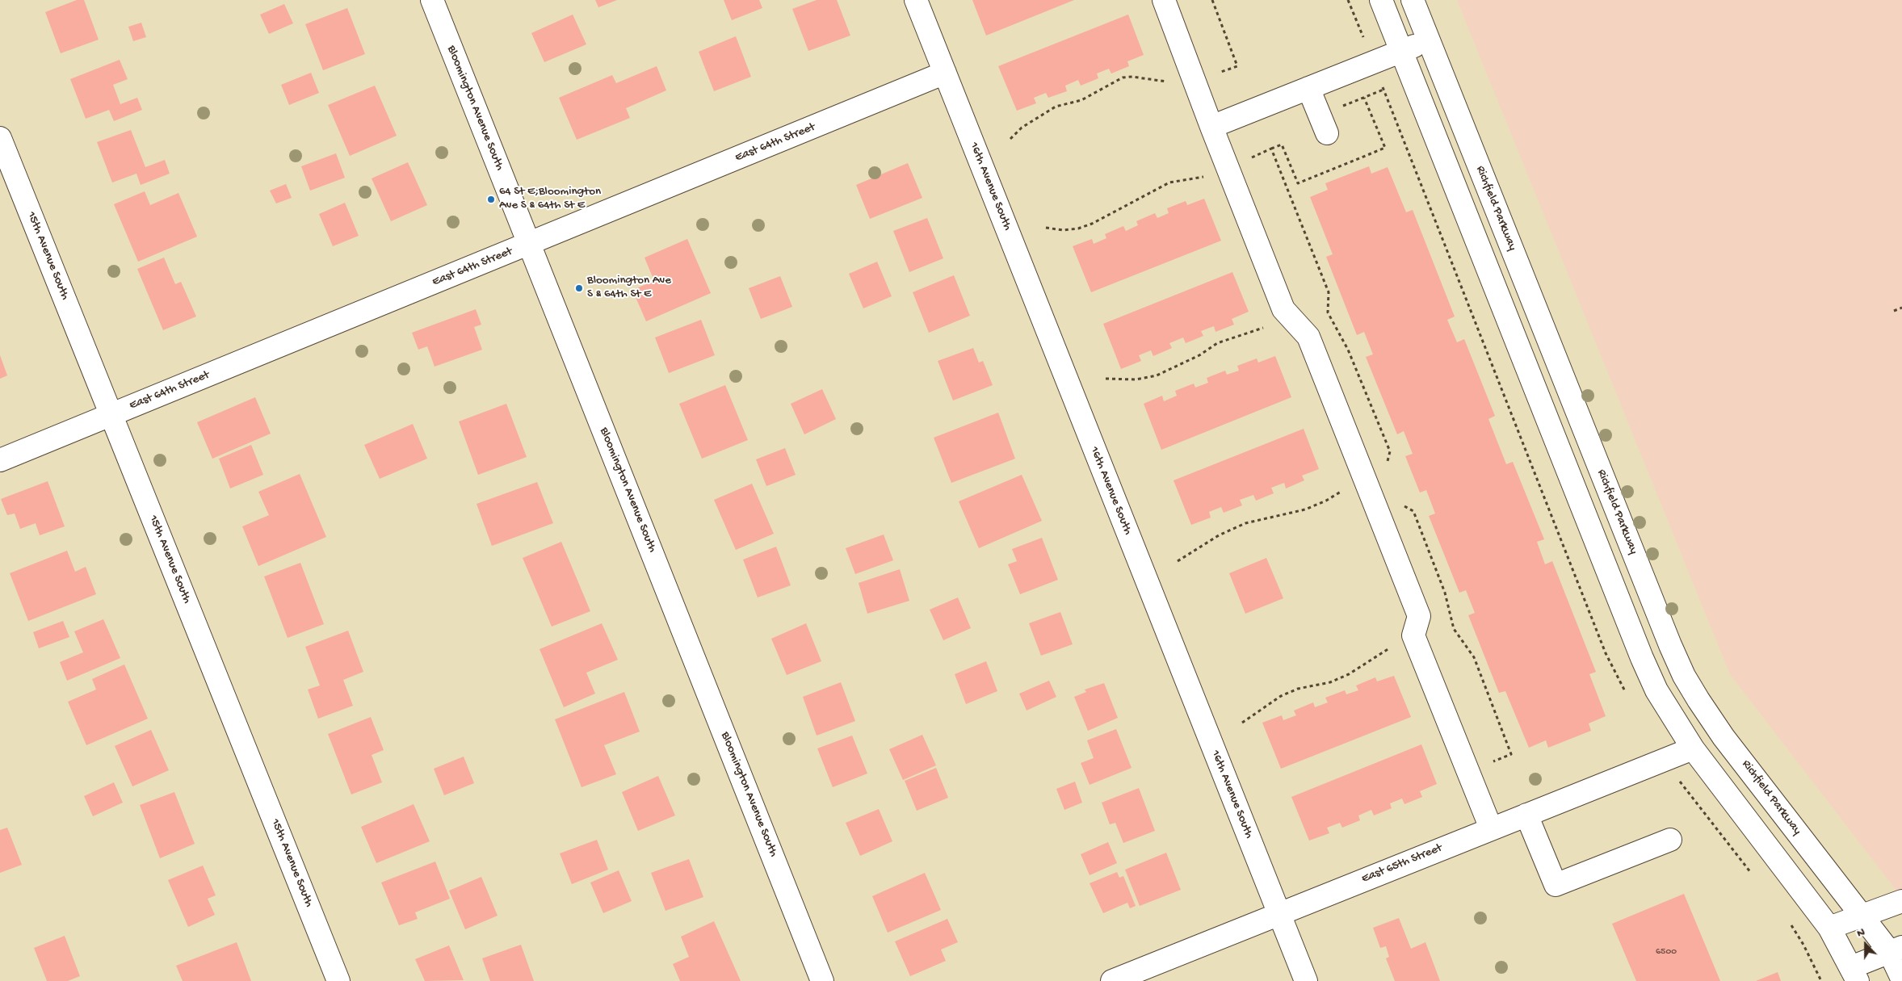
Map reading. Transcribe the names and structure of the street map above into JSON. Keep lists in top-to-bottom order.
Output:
{
  "streets": {
    "street": [
      "Bloomington Avenue South",
      "East 64th Street",
      "16th Avenue South",
      "Richfield Parkway",
      "15th Avenue South",
      "East 65th Street"
    ]
  },
  "crossings": [
    ["Bloomington Avenue South", "East 64th Street"],
    ["East 64th Street", "16th Avenue South"],
    ["East 64th Street", "15th Avenue South"],
    ["16th Avenue South", "East 65th Street"]
  ],
  "places": ["64 St E;Bloomington Ave S & 64th St E", "Bloomington Ave S & 64th St E"],
  "house_numbers": ["6500"],
  "north": "top"
}
